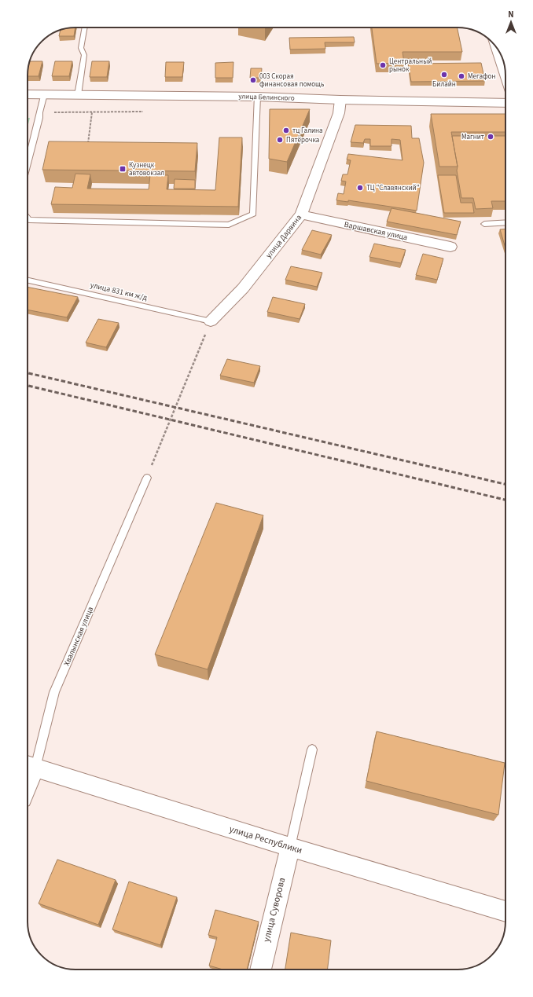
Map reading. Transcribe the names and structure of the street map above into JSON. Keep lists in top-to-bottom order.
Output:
{
  "streets": {
    "street": [
      "улица Белинского",
      "Варшавская улица",
      "улица Дарвина",
      "улица Республики",
      "улица Суворова"
    ],
    "lane": ["улица 831 км ж/д", "Хвалынская улица"]
  },
  "crossings": [
    ["улица Белинского", "улица Дарвина"],
    ["Варшавская улица", "улица Дарвина"],
    ["улица Дарвина", "улица 831 км ж/д"],
    ["Хвалынская улица", "улица Республики"],
    ["улица Республики", "улица Суворова"]
  ],
  "places": {
    "other": [
      "Центральный рынок",
      "Билайн",
      "Мегафон",
      "003 Скорая финансовая помощь",
      "тц Галина",
      "Магнит",
      "Пятёрочка",
      "ТЦ \"Славянский\""
    ],
    "transit": ["Кузнецк автовокзал"]
  },
  "north": "top"
}
